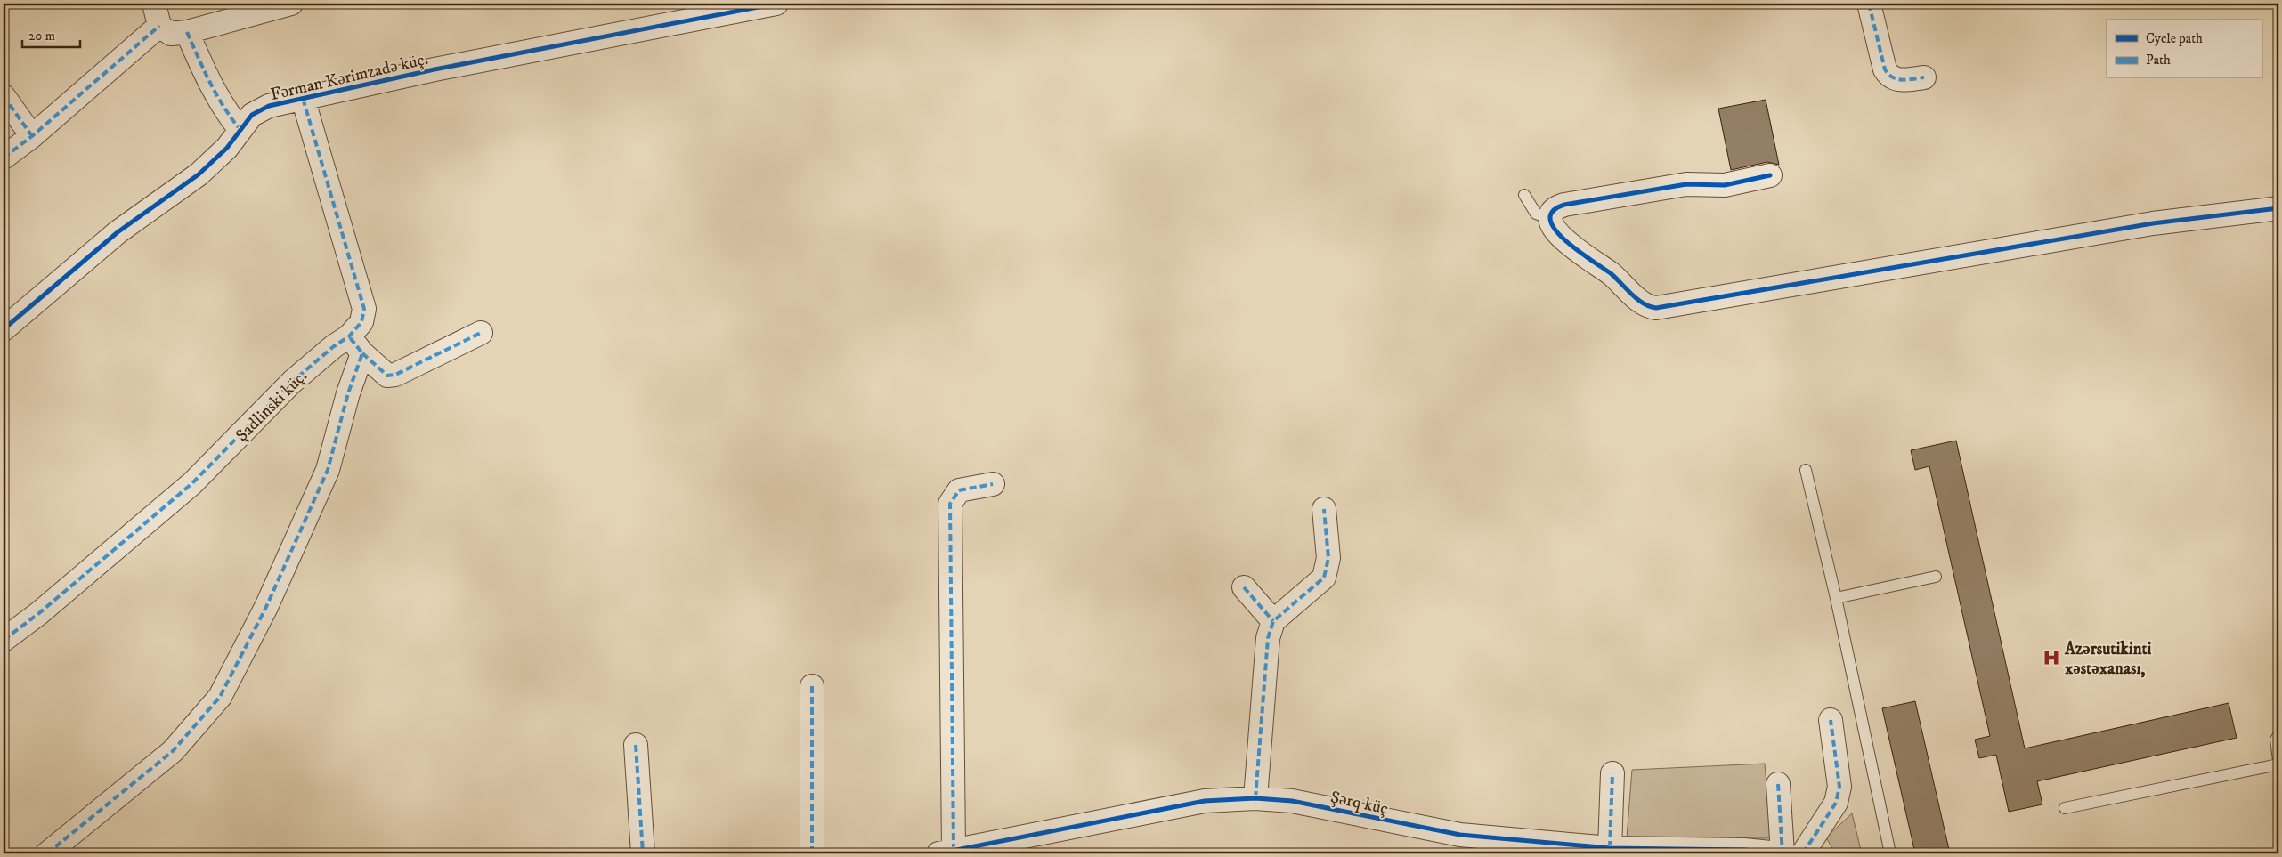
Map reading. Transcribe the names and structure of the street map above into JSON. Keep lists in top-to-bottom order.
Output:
{
  "streets": {
    "street": ["Fərman Kərimzadə küç.", "Şadlinski küç.", "Şərq küç"]
  },
  "crossings": [
    ["Fərman Kərimzadə küç.", "Şadlinski küç."]
  ],
  "places": {
    "hospital": ["Azərsutikinti xəstəxanası,"]
  },
  "legend": ["Cycle path", "Path"],
  "scale_bar": "20 m"
}
